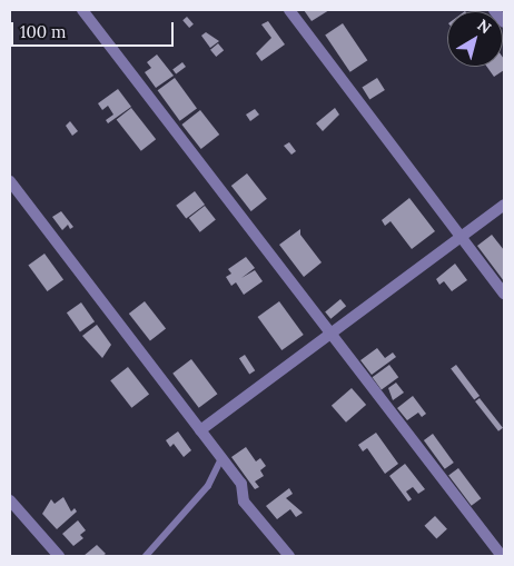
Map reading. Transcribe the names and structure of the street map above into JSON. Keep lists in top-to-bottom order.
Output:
{
  "scale_bar": "100 m",
  "north": "top right"
}
